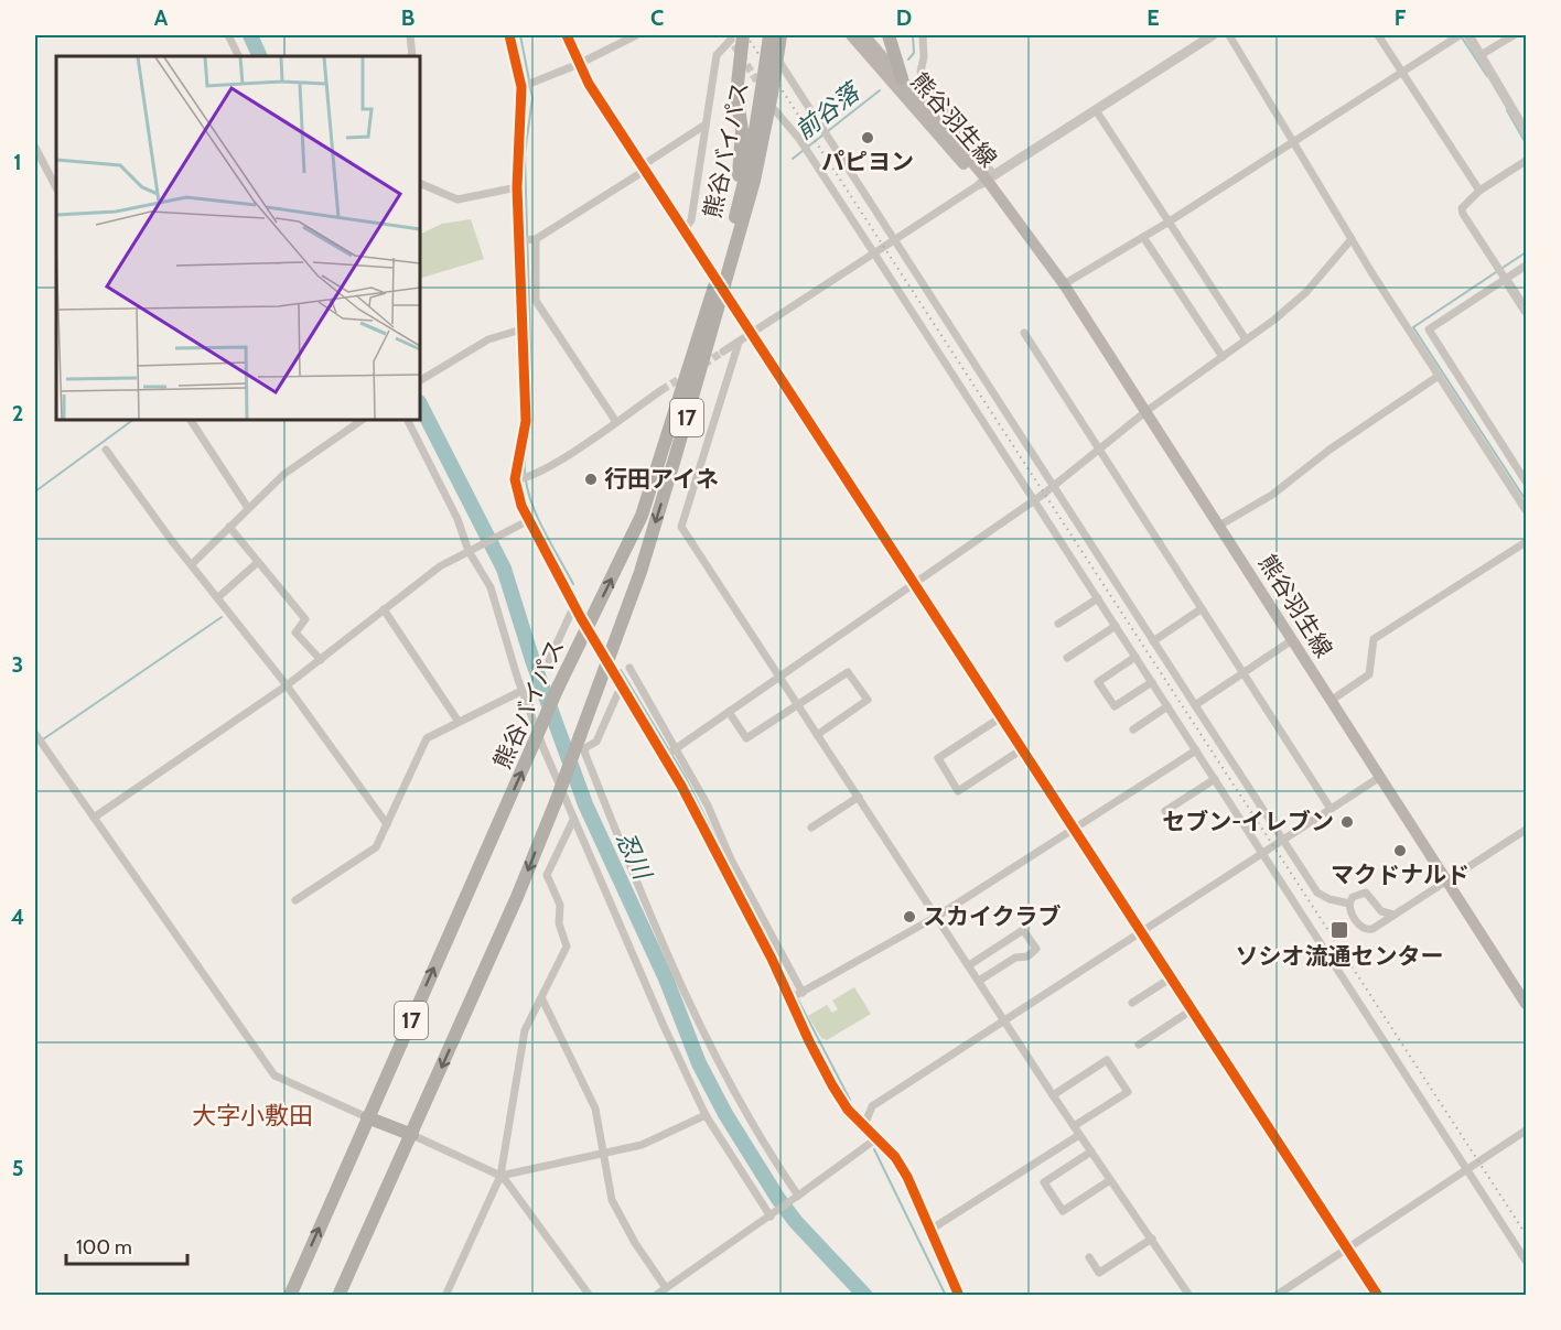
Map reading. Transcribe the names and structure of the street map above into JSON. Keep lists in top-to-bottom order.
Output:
{
  "streets": {
    "highway": ["熊谷バイパス", "17"],
    "main road": ["熊谷羽生線"]
  },
  "districts": ["大字小敷田"],
  "water": ["前谷落", "忍川"],
  "places": {
    "other": [
      "パピヨン",
      "行田アイネ",
      "セブン-イレブン",
      "マクドナルド",
      "スカイクラブ"
    ],
    "transit": ["ソシオ流通センター"]
  },
  "scale_bar": "100 m",
  "grid": {
    "columns": [
      "A",
      "B",
      "C",
      "D",
      "E",
      "F"
    ],
    "rows": [
      "1",
      "2",
      "3",
      "4",
      "5"
    ]
  }
}
